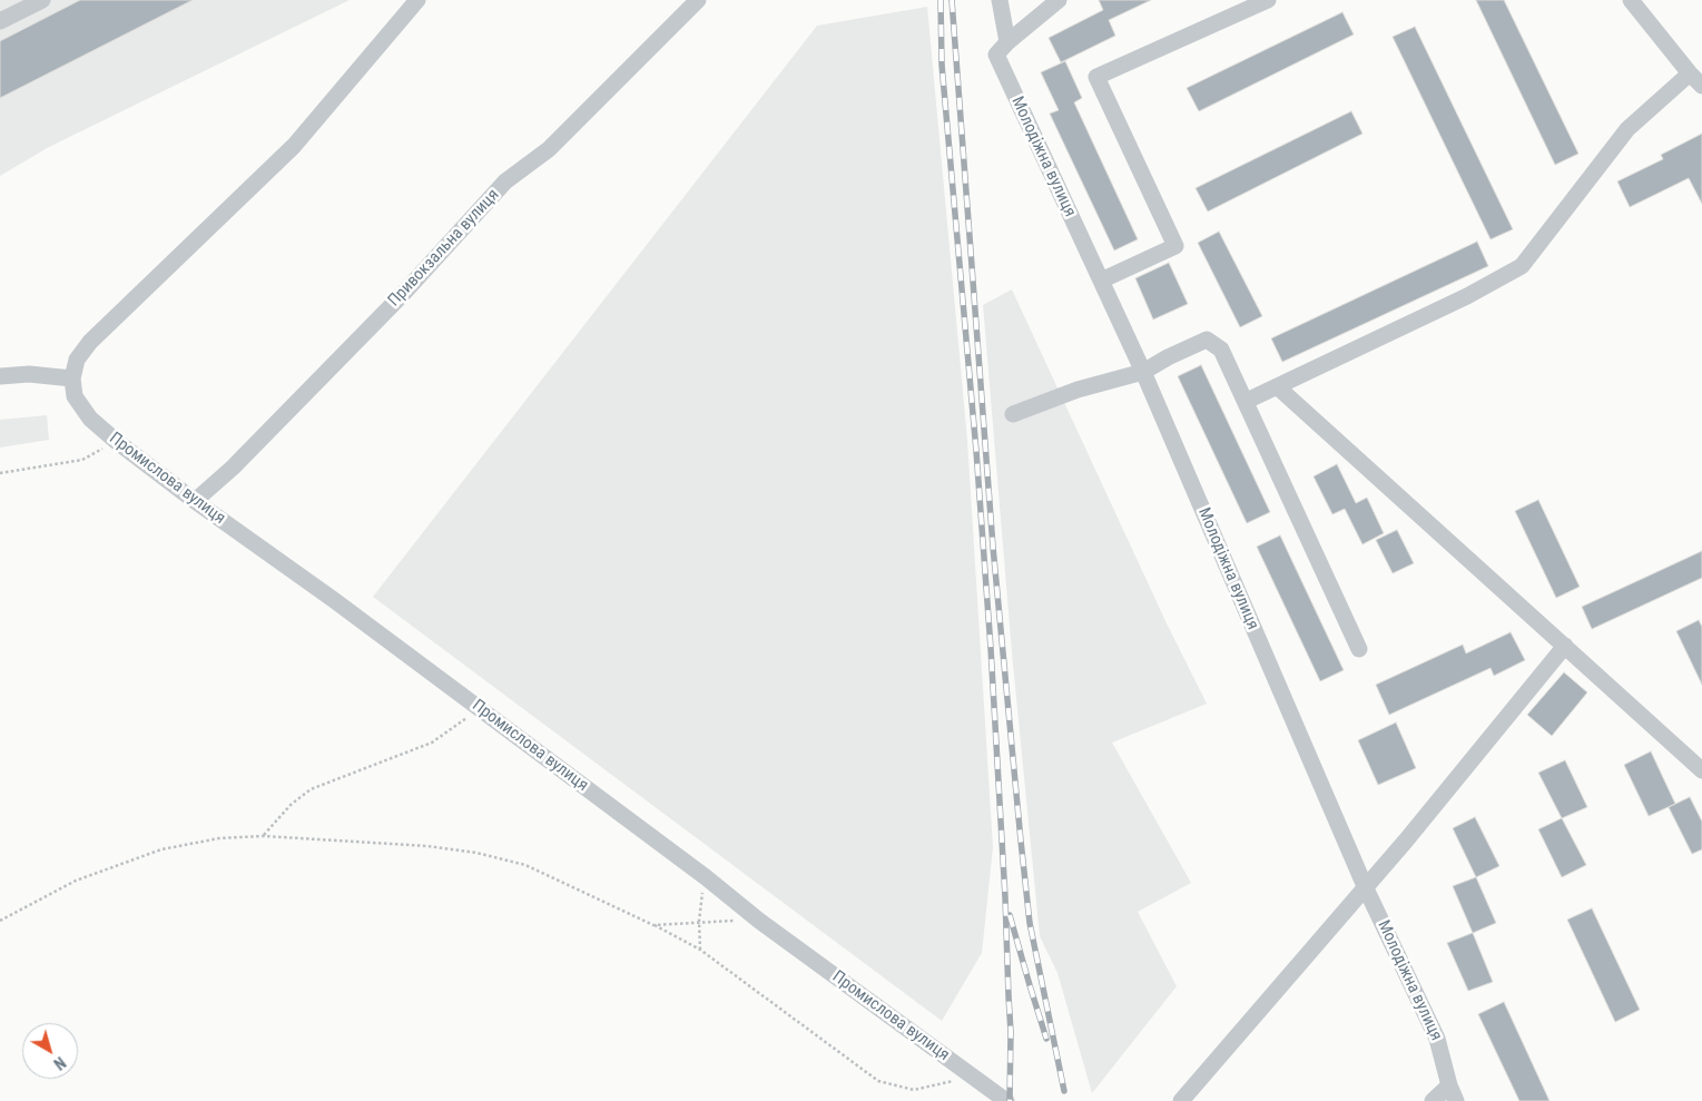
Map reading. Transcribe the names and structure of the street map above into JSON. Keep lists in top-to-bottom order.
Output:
{
  "streets": {
    "street": ["Молодіжна вулиця", "Привокзальна вулиця", "Промислова вулиця"]
  },
  "crossings": [
    ["Привокзальна вулиця", "Промислова вулиця"]
  ],
  "north": "bottom right"
}
